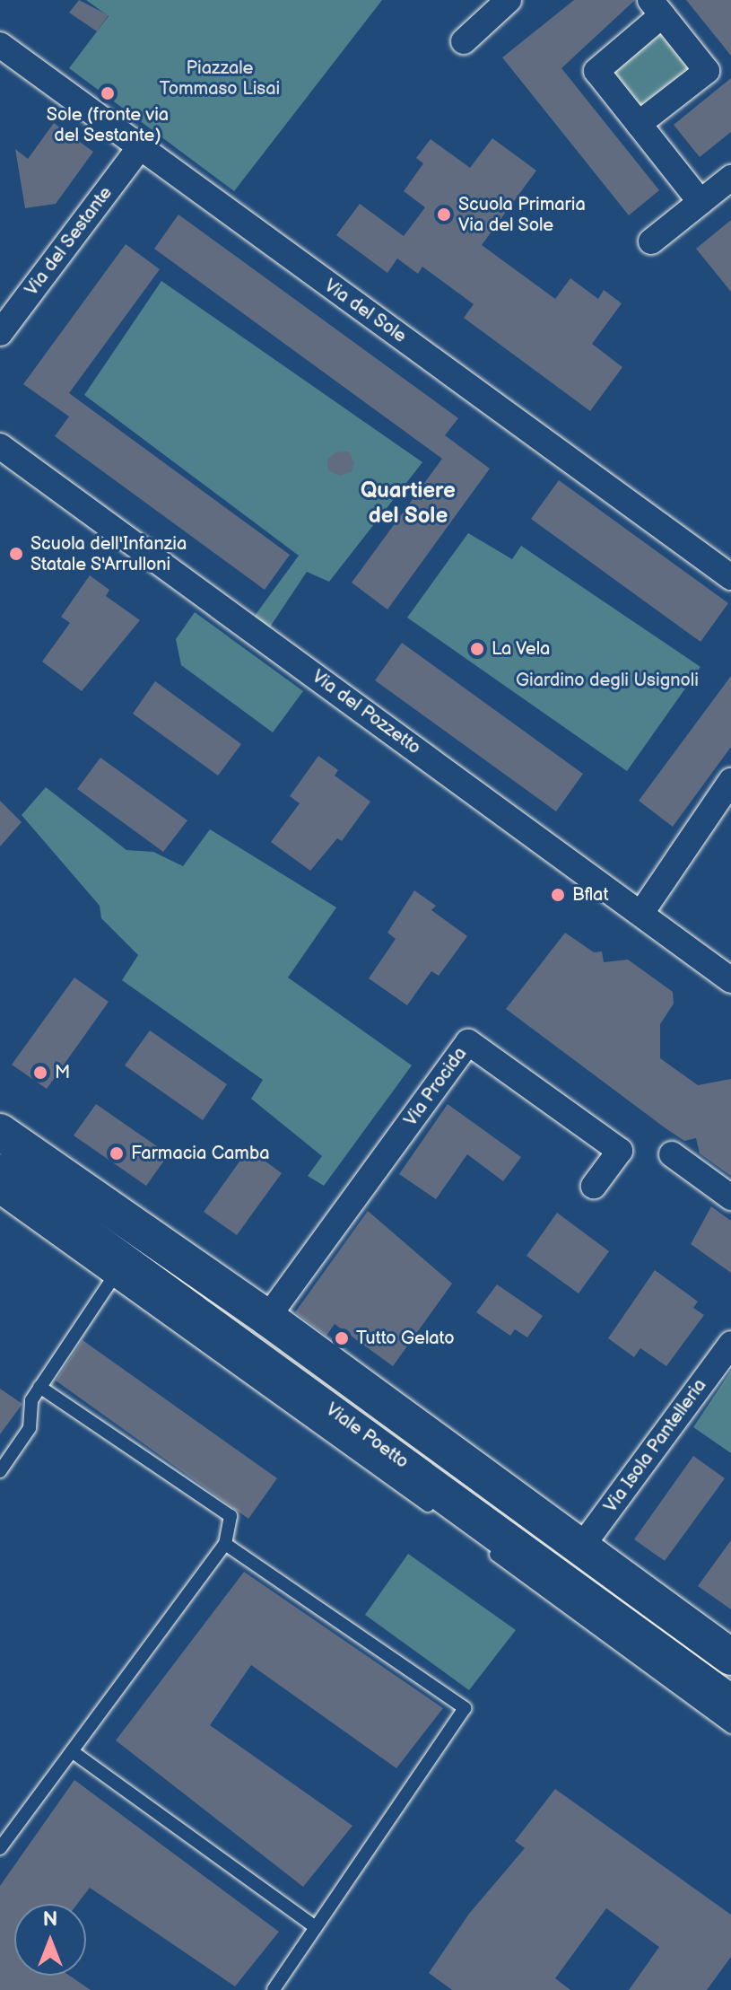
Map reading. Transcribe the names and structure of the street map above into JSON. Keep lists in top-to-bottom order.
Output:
{
  "streets": {
    "main road": ["Viale Poetto"],
    "street": [
      "Via del Sestante",
      "Via del Sole",
      "Via del Pozzetto",
      "Via Procida",
      "Via Isola Pantelleria"
    ]
  },
  "crossings": [
    ["Via del Sestante", "Via del Sole"],
    ["Via Procida", "Viale Poetto"],
    ["Viale Poetto", "Via Isola Pantelleria"]
  ],
  "districts": ["Quartiere del Sole"],
  "parks": ["Piazzale Tommaso Lisai", "Giardino degli Usignoli"],
  "places": [
    "Sole (fronte via del Sestante)",
    "Scuola Primaria Via del Sole",
    "Scuola dell'Infanzia Statale S'Arrulloni",
    "La Vela",
    "Bflat",
    "M",
    "Farmacia Camba",
    "Tutto Gelato"
  ],
  "north": "top"
}
